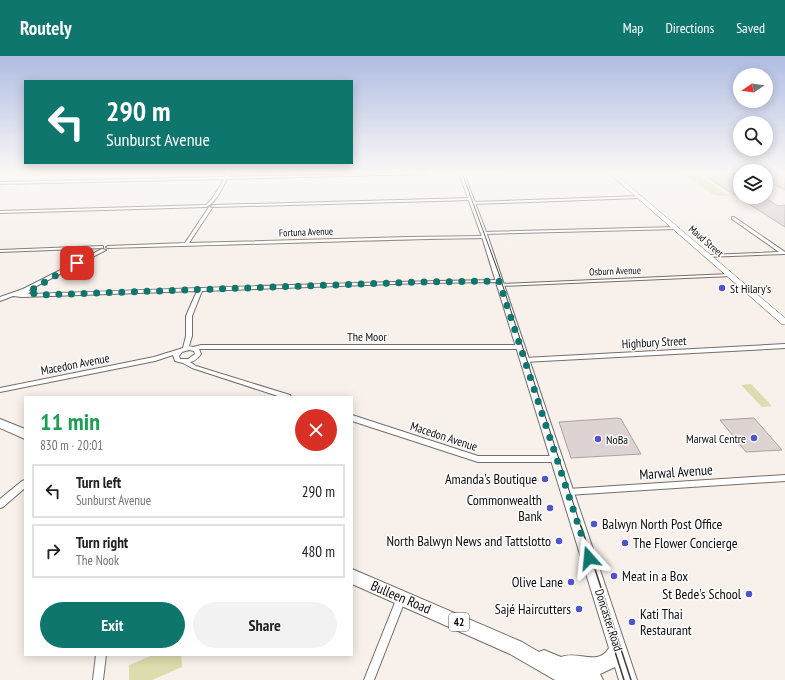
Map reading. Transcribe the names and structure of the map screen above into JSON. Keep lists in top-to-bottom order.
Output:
{
  "streets": {
    "main road": ["Bulleen Road", "Doncaster Road", "42"],
    "street": [
      "Fortuna Avenue",
      "Maud Street",
      "Osburn Avenue",
      "The Moor",
      "Highbury Street",
      "Macedon Avenue",
      "Marwal Avenue"
    ]
  },
  "crossings": [
    ["Fortuna Avenue", "Maud Street"],
    ["Fortuna Avenue", "Doncaster Road"],
    ["Maud Street", "Osburn Avenue"],
    ["Osburn Avenue", "Doncaster Road"],
    ["The Moor", "Macedon Avenue"],
    ["The Moor", "Doncaster Road"],
    ["Highbury Street", "Doncaster Road"],
    ["Macedon Avenue", "Doncaster Road"],
    ["Marwal Avenue", "Doncaster Road"]
  ],
  "places": [
    "St Hilary's",
    "Marwal Centre",
    "NoBa",
    "Amanda's Boutique",
    "Commonwealth Bank",
    "Balwyn North Post Office",
    "North Balwyn News and Tattslotto",
    "The Flower Concierge",
    "Meat in a Box",
    "Olive Lane",
    "St Bede's School",
    "Sajé Haircutters",
    "Kati Thai Restaurant"
  ],
  "north": "left",
  "page": {
    "header": "Routely",
    "nav": ["Map", "Directions", "Saved"],
    "turn": ["290 m", "Sunburst Avenue"],
    "heading": ["11 min", "830 m · 20:01"],
    "list": [
      {
        "name": "Turn left",
        "note": "Sunburst Avenue",
        "value": "290 m"
      },
      {
        "name": "Turn right",
        "note": "The Nook",
        "value": "480 m"
      }
    ],
    "buttons": ["Exit", "Share"]
  }
}
